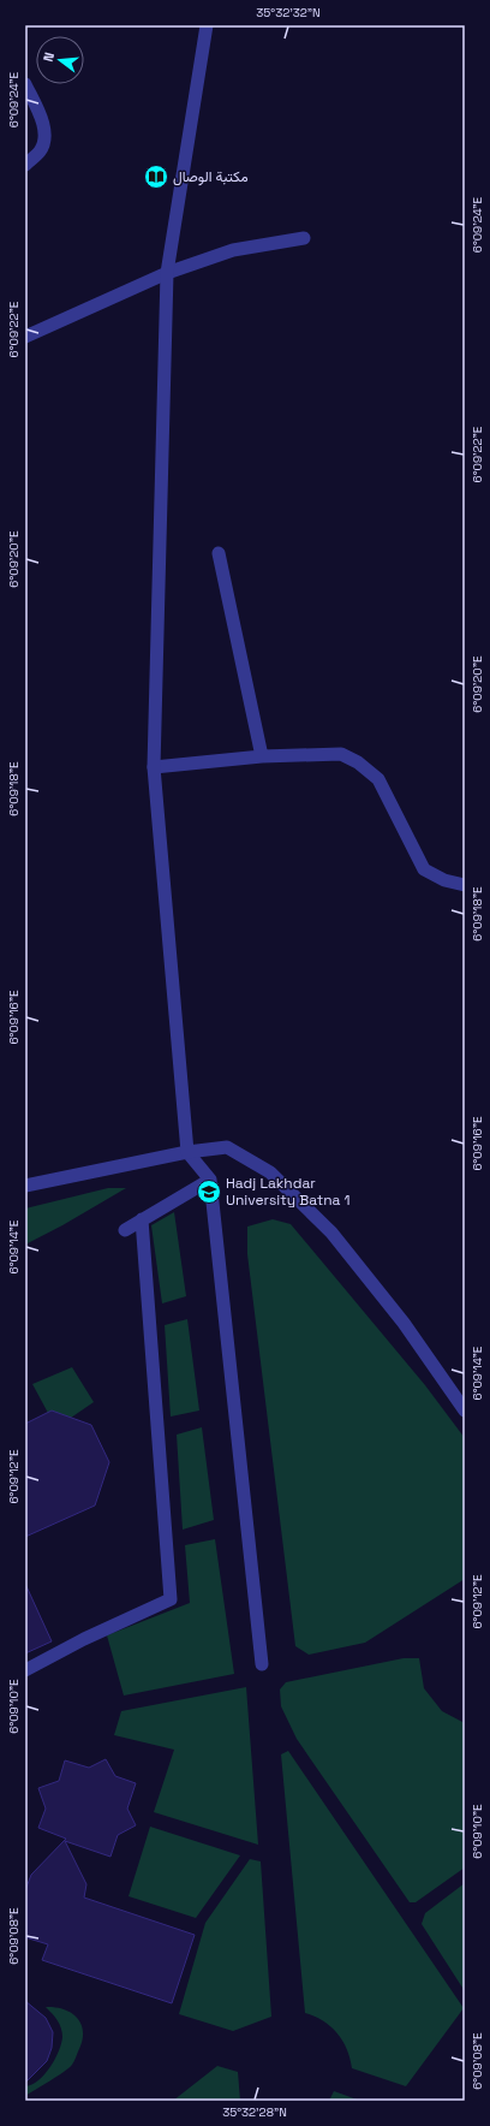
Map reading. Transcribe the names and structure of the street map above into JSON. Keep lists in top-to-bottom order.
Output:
{
  "places": {
    "library": ["مكتبة الوصال"],
    "school or university": ["Hadj Lakhdar University Batna 1"]
  },
  "north": "left",
  "coordinates": [
    "35°32'32\"N",
    "6°09'24\"E",
    "6°09'22\"E",
    "6°09'20\"E",
    "6°09'18\"E",
    "6°09'16\"E",
    "6°09'14\"E",
    "6°09'12\"E",
    "6°09'10\"E",
    "6°09'08\"E",
    "35°32'28\"N"
  ]
}
